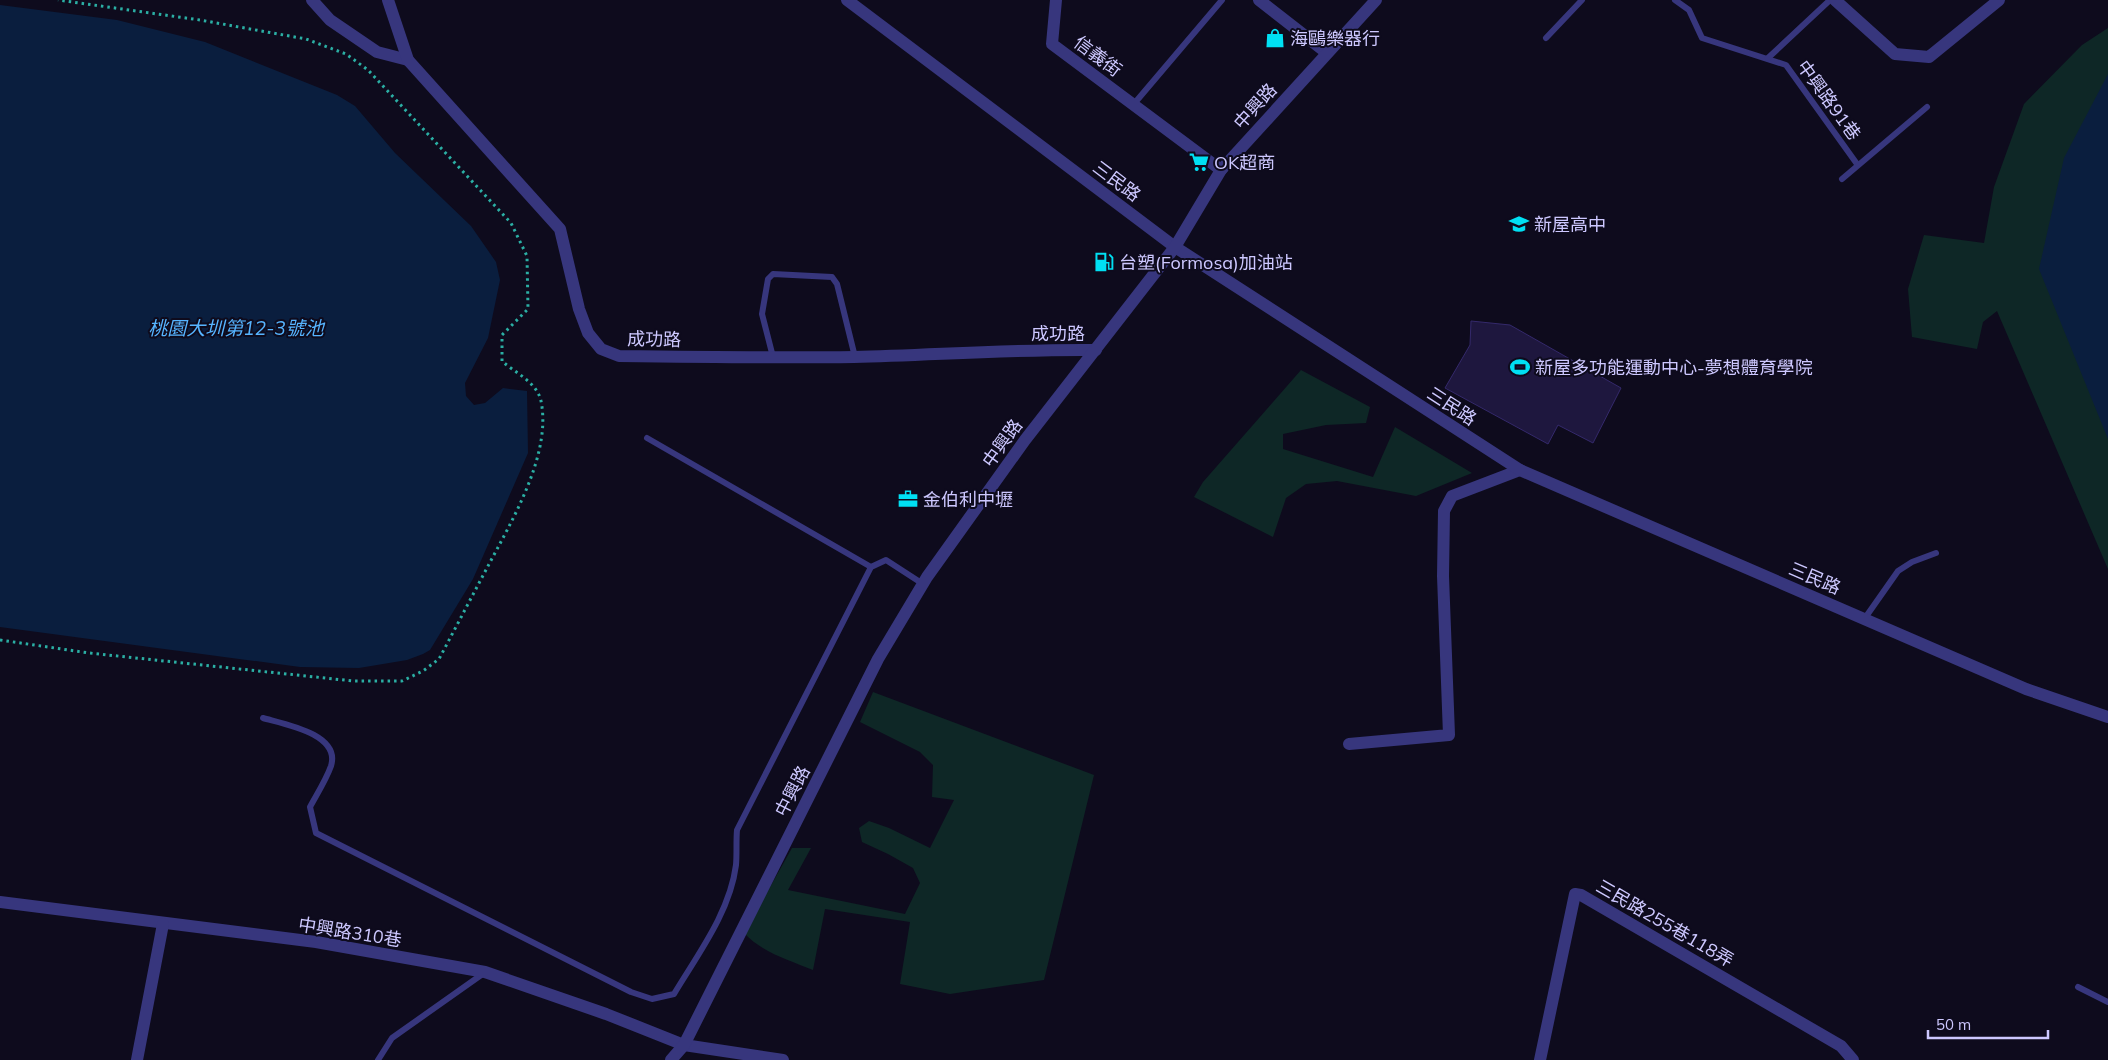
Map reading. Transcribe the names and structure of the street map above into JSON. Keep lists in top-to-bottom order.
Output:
{
  "streets": {
    "street": [
      "信義街",
      "中興路",
      "三民路",
      "成功路",
      "三民路255巷118弄",
      "中興路310巷"
    ],
    "lane": ["中興路91巷"]
  },
  "crossings": [
    ["中興路", "三民路"],
    ["中興路", "成功路"],
    ["中興路", "中興路310巷"]
  ],
  "water": ["桃園大圳第12-3號池"],
  "places": {
    "shop": ["海鷗樂器行"],
    "supermarket": ["OK超商"],
    "school or university": ["新屋高中"],
    "fuel station": ["台塑(Formosa)加油站"],
    "sports": ["新屋多功能運動中心-夢想體育學院"],
    "office": ["金伯利中壢"]
  },
  "scale_bar": "50 m"
}
